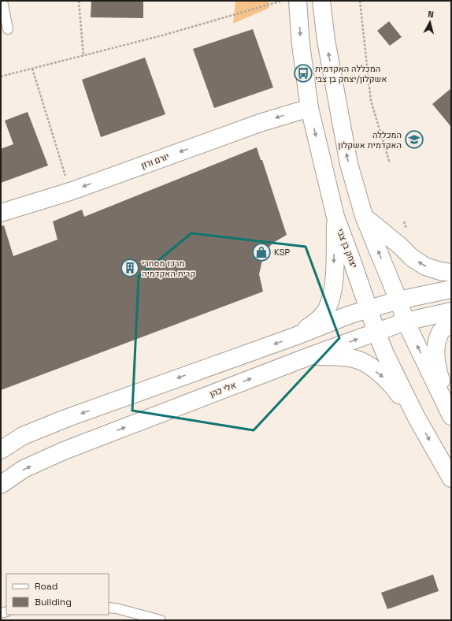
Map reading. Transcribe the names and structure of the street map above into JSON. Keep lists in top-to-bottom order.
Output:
{
  "streets": {
    "street": ["יורם ורון", "יצחק בן צבי", "אלי כהן"]
  },
  "crossings": [
    ["יורם ורון", "יצחק בן צבי"],
    ["יצחק בן צבי", "אלי כהן"]
  ],
  "one_way": ["יורם ורון"],
  "places": {
    "bus stop": ["המכללה האקדמית אשקלון/יצחק בן צבי"],
    "school or university": ["המכללה האקדמית אשקלון"],
    "shop": ["KSP"],
    "building": ["מרכז מסחרי קרית האקדמיה"]
  },
  "legend": ["Road", "Building"],
  "north": "top"
}
